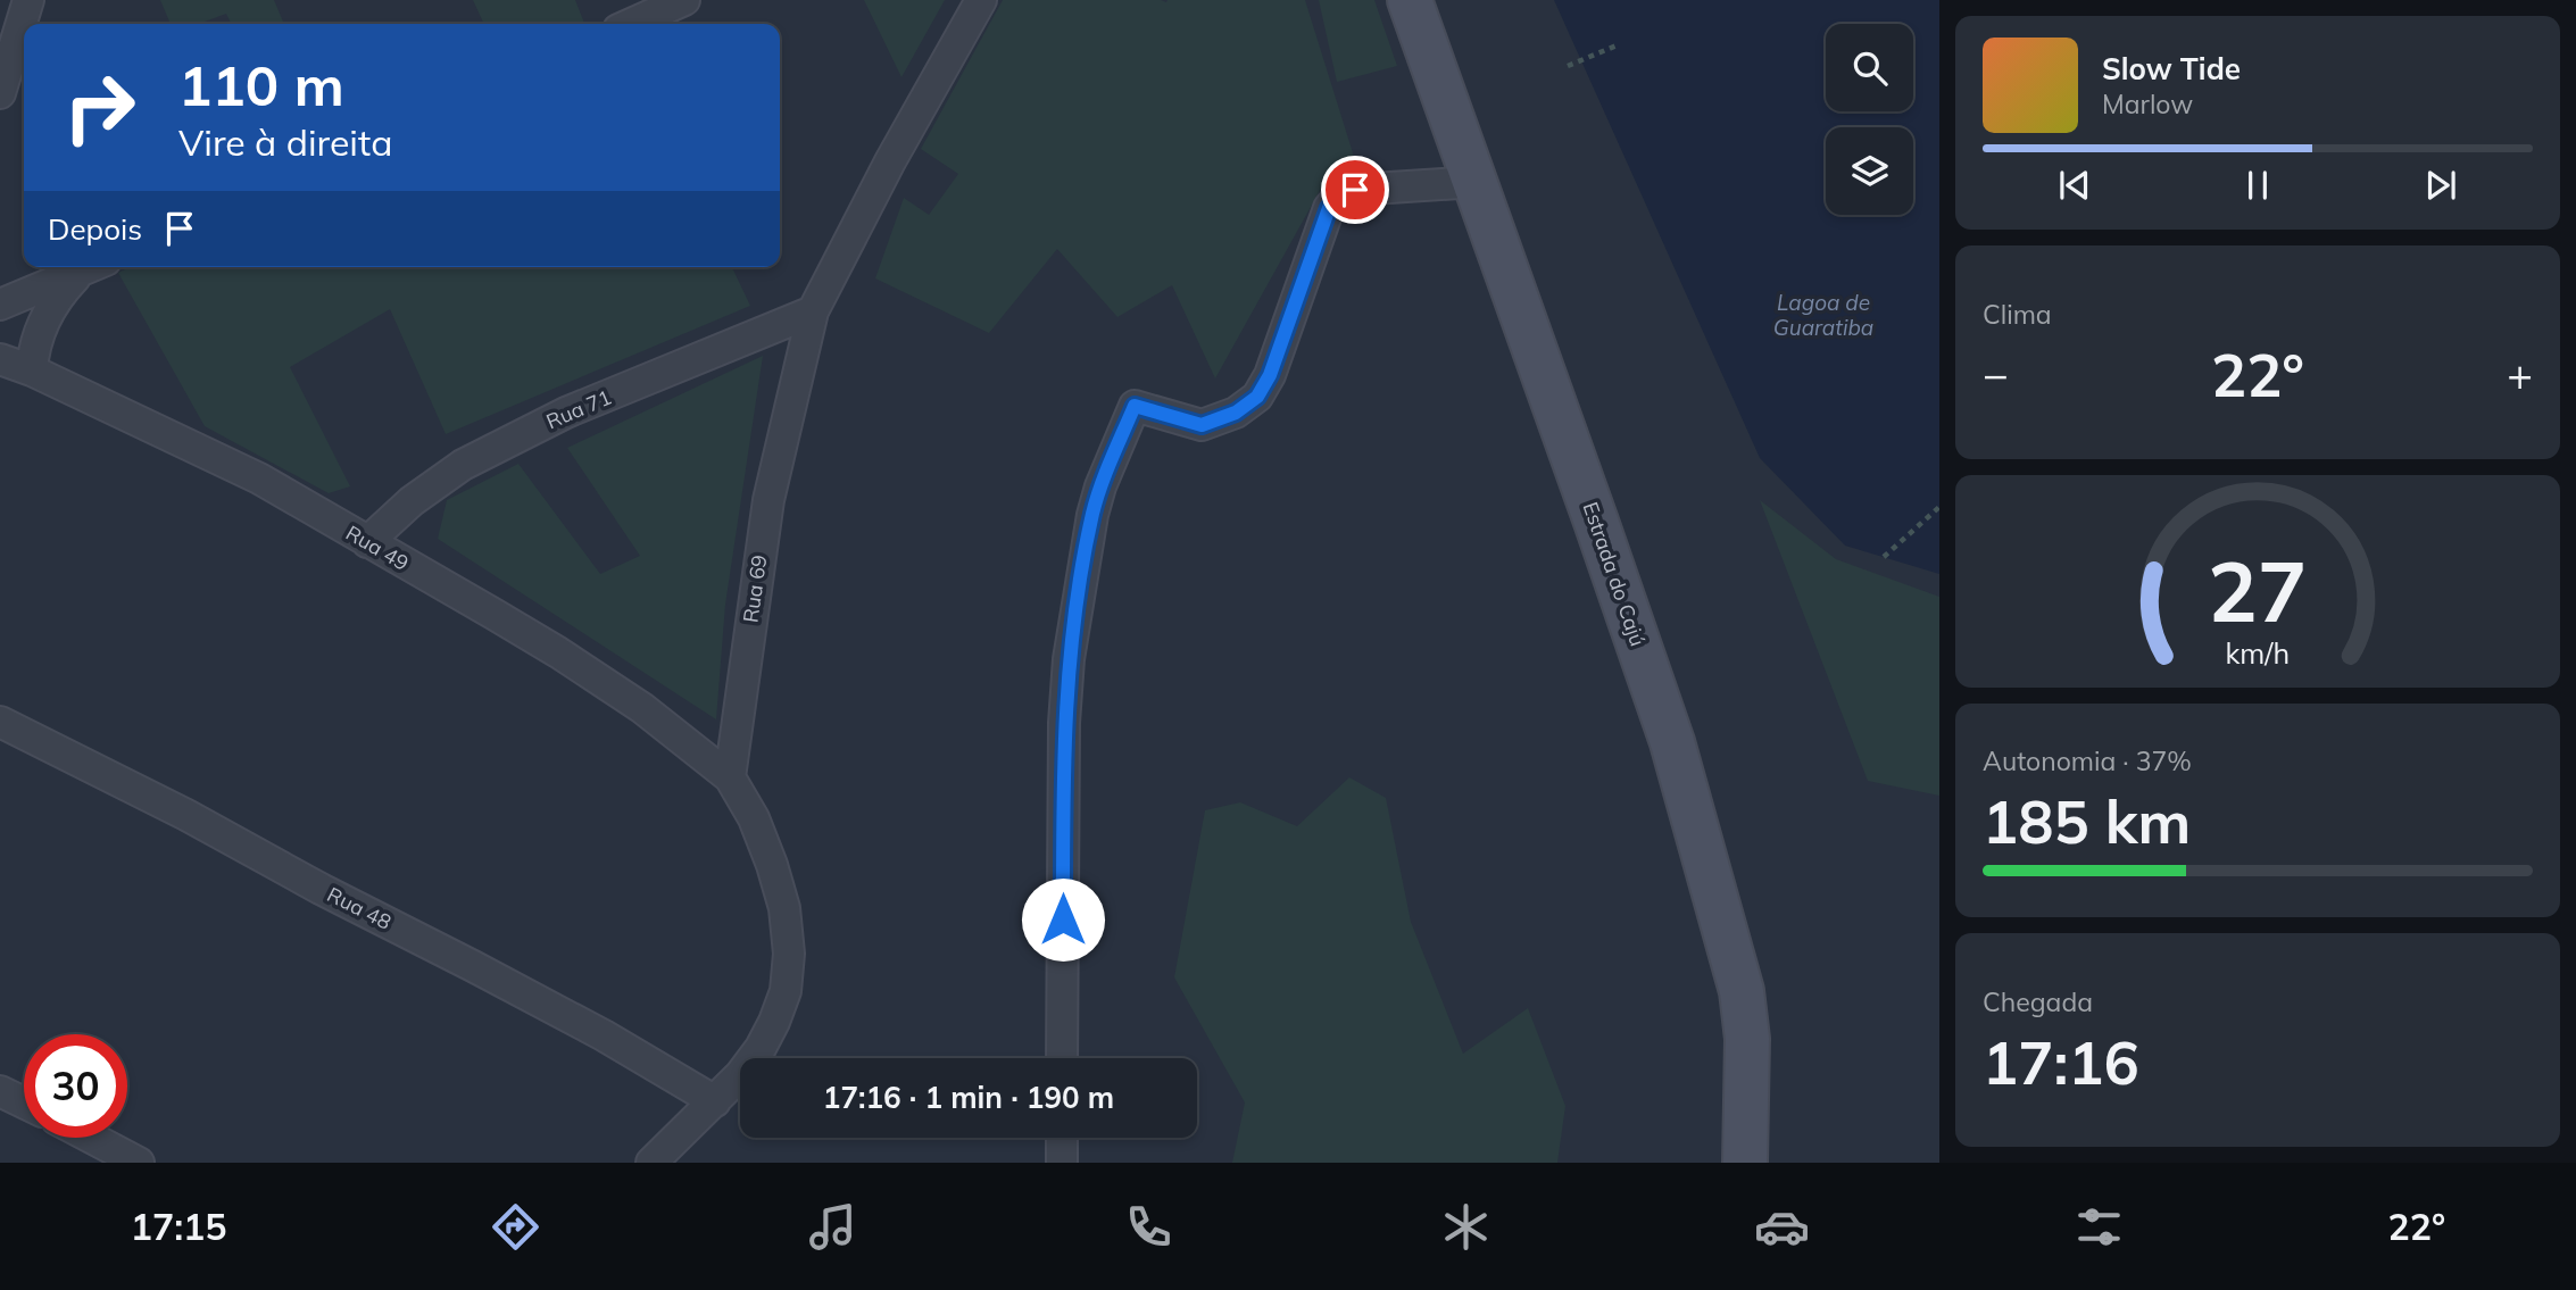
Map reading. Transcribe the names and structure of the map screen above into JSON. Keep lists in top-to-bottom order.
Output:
{
  "streets": {
    "main road": ["Estrada do Cajú"],
    "street": [
      "Rua 71",
      "Rua 49",
      "Rua 69",
      "Rua 48"
    ]
  },
  "crossings": [
    ["Rua 71", "Rua 49"],
    ["Rua 71", "Rua 69"],
    ["Rua 49", "Rua 69"]
  ],
  "water": ["Lagoa de Guaratiba"],
  "page": {
    "turn": ["110 m", "Vire à direita"],
    "song": ["Slow Tide", "Marlow"],
    "then": "Depois",
    "tile": [
      "Clima",
      ["Autonomia · 37%", "185 km"],
      ["Chegada", "17:16"]
    ],
    "heat": ["−", "22°", "+"],
    "limit": "30",
    "trip": "17:16 · 1 min · 190 m",
    "tabs": ["17:15", "22°"],
    "gauge": ["27", "km/h"]
  }
}
